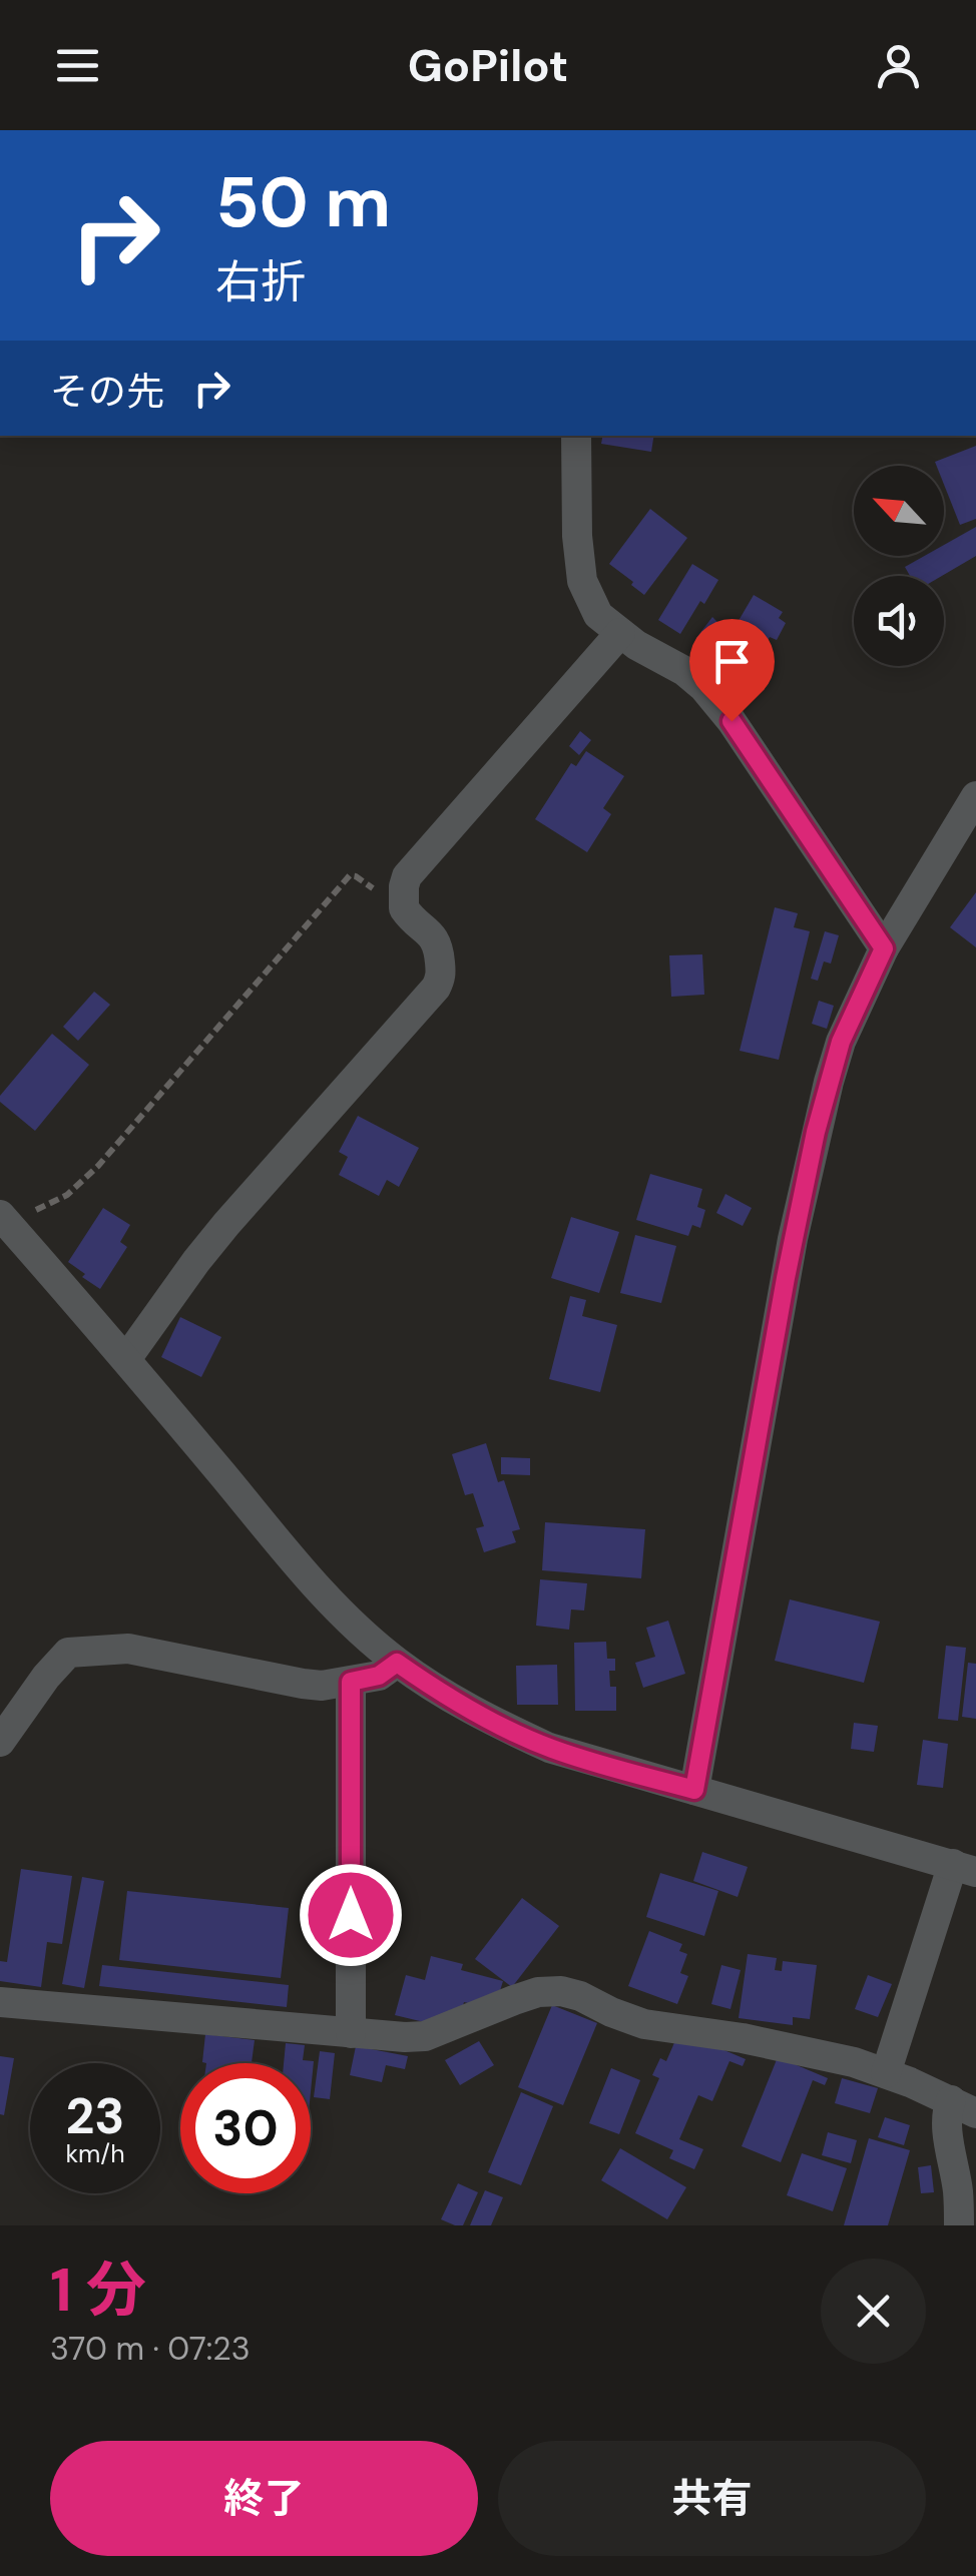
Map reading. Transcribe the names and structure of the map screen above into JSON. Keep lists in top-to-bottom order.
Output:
{
  "north": "top left",
  "page": {
    "header": "GoPilot",
    "turn": ["50 m", "右折"],
    "then": "その先",
    "speed": "23 km/h",
    "limit": "30",
    "heading": ["1 分", "370 m · 07:23"],
    "buttons": ["終了", "共有"]
  }
}
